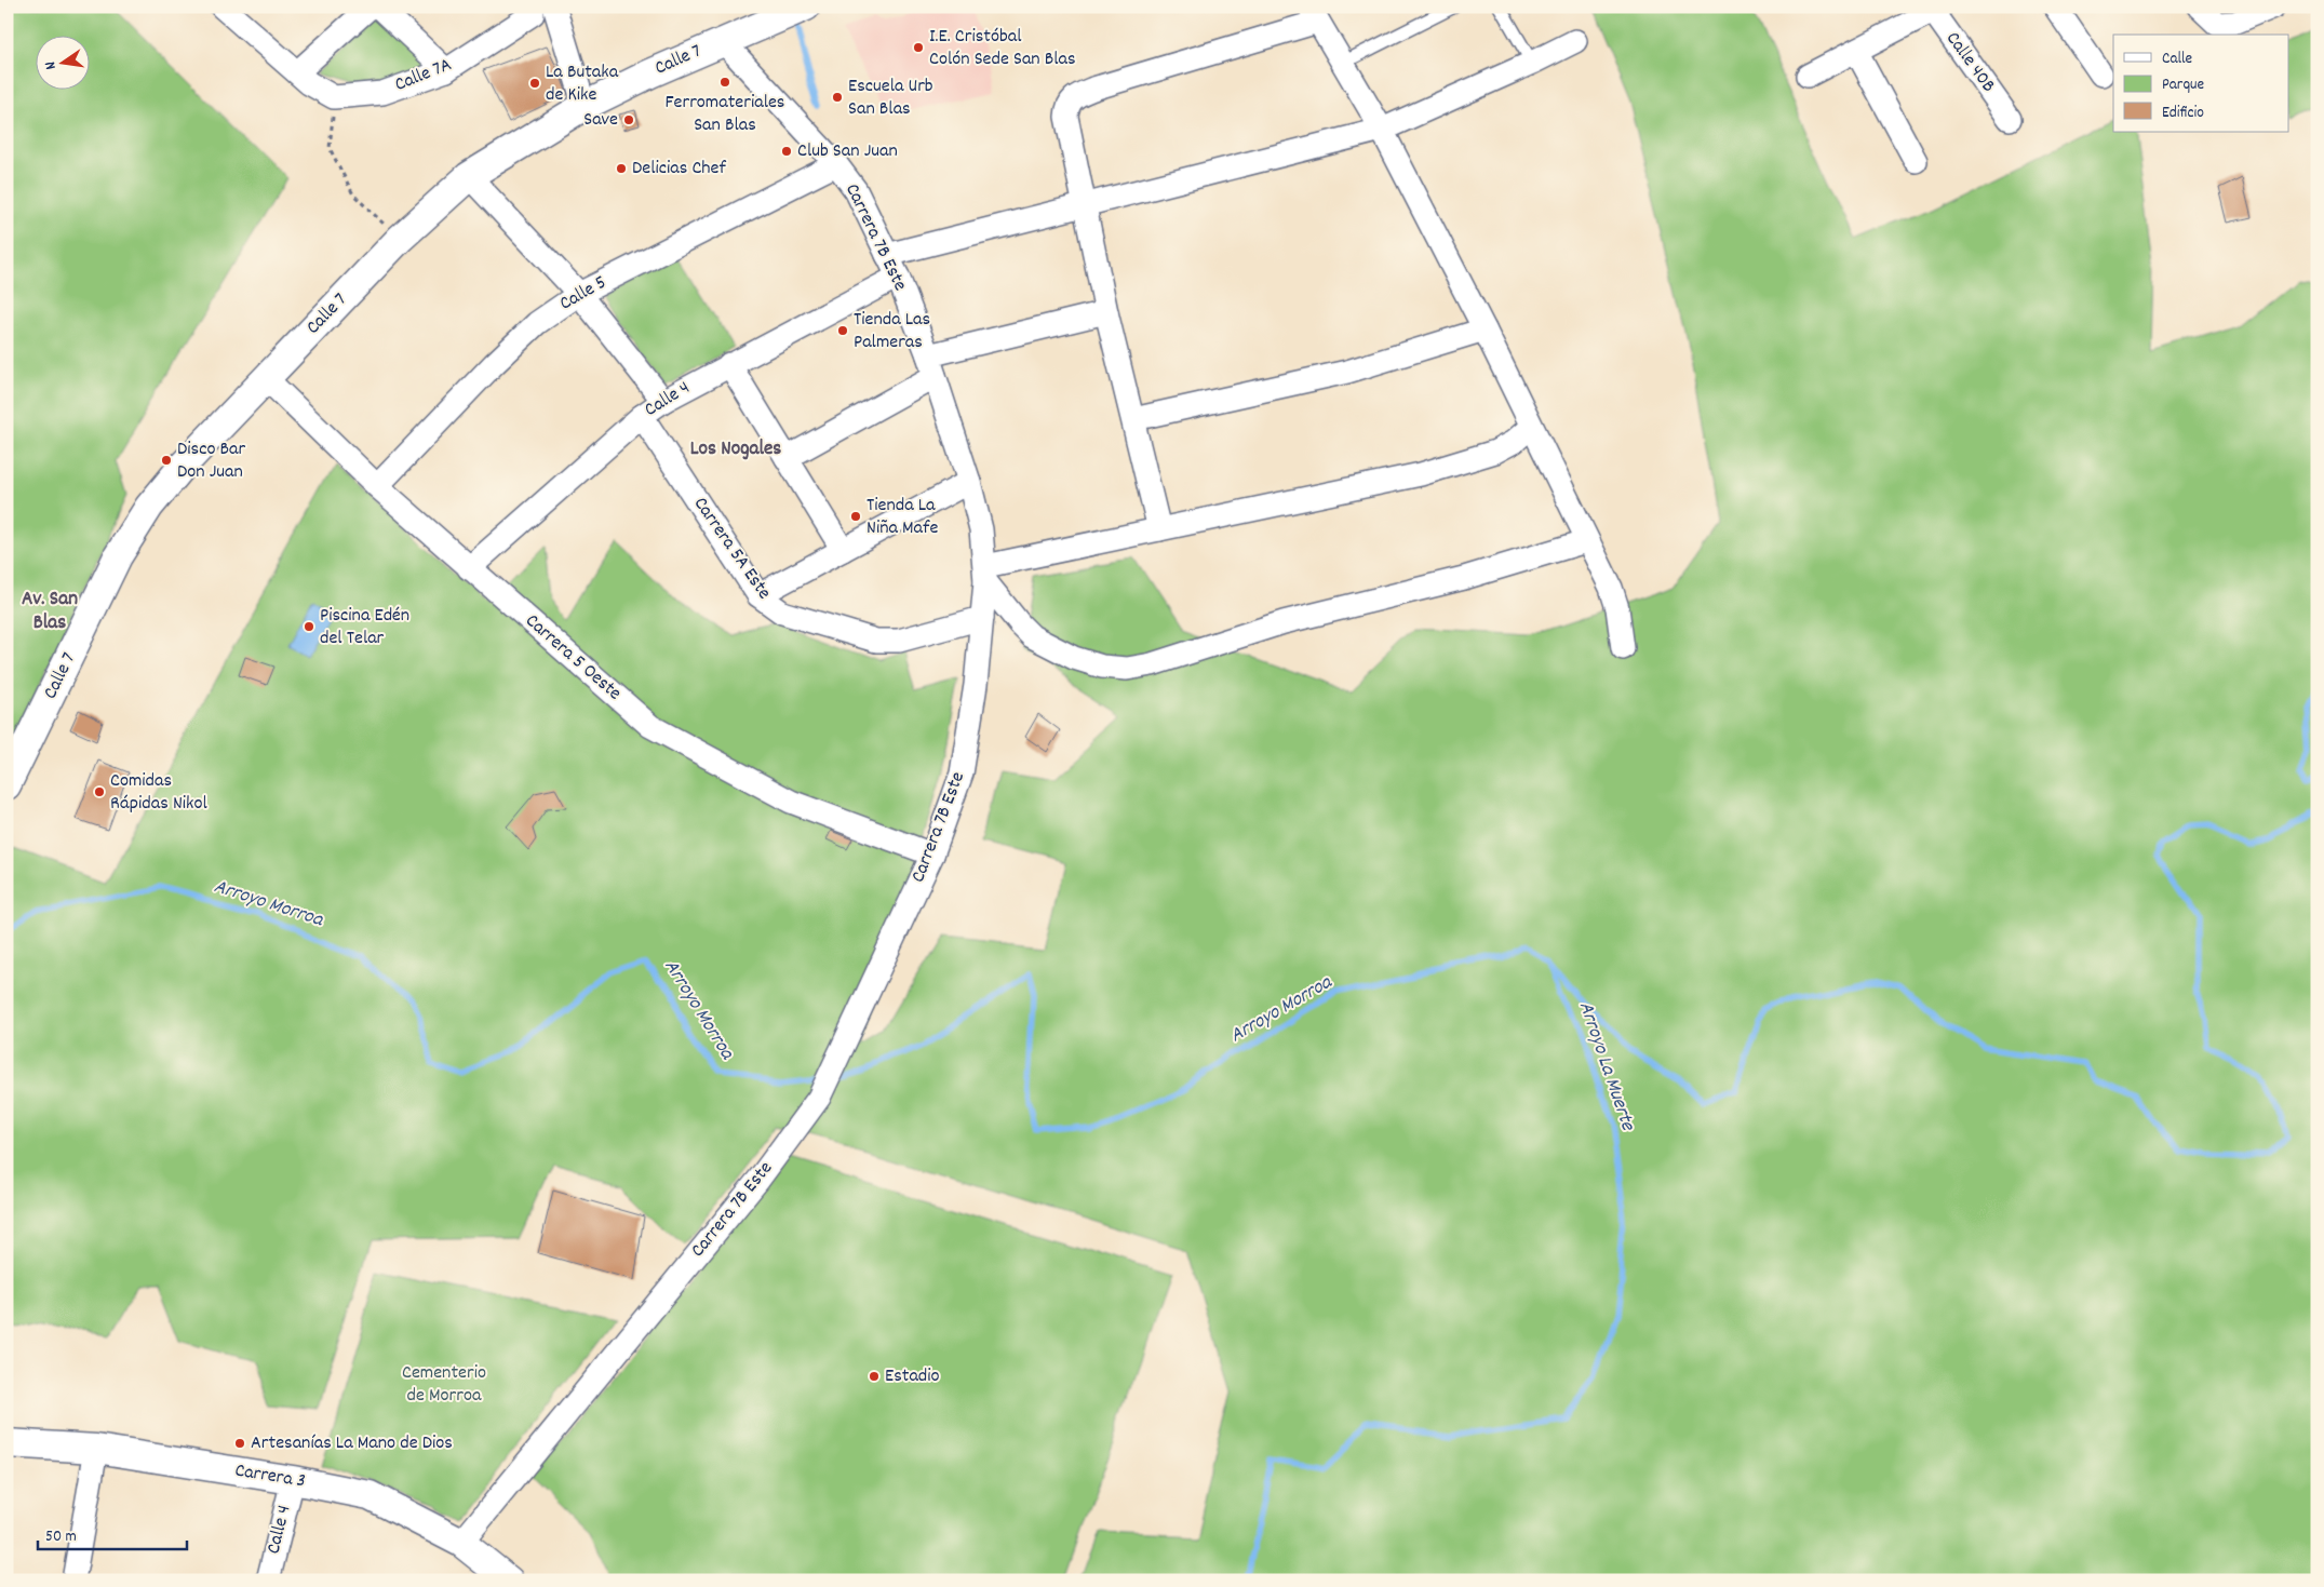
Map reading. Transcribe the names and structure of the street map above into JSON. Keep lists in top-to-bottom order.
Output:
{
  "streets": {
    "street": [
      "Calle 7",
      "Calle 40B",
      "Calle 7A",
      "Carrera 7B Este",
      "Calle 5",
      "Calle 4",
      "Carrera 5A Este",
      "Carrera 5 Oeste",
      "Carrera 3"
    ]
  },
  "crossings": [
    ["Calle 7", "Carrera 7B Este"],
    ["Calle 7", "Carrera 5 Oeste"],
    ["Carrera 7B Este", "Calle 5"],
    ["Carrera 7B Este", "Calle 4"],
    ["Carrera 7B Este", "Carrera 5A Este"],
    ["Carrera 7B Este", "Carrera 5 Oeste"],
    ["Carrera 7B Este", "Carrera 3"],
    ["Calle 5", "Carrera 5 Oeste"],
    ["Calle 4", "Carrera 5A Este"],
    ["Calle 4", "Carrera 5 Oeste"],
    ["Calle 4", "Carrera 3"]
  ],
  "districts": ["Los Nogales", "Av. San Blas"],
  "water": ["Arroyo Morroa", "Arroyo La Muerte"],
  "parks": ["Cementerio de Morroa"],
  "places": [
    "I.E. Cristóbal Colón Sede San Blas",
    "Ferromateriales San Blas",
    "La Butaka de Kike",
    "Escuela Urb San Blas",
    "Save",
    "Club San Juan",
    "Delicias Chef",
    "Tienda Las Palmeras",
    "Disco Bar Don Juan",
    "Tienda La Niña Mafe",
    "Piscina Edén del Telar",
    "Comidas Rápidas Nikol",
    "Estadio",
    "Artesanías La Mano de Dios"
  ],
  "legend": ["Calle", "Parque", "Edificio"],
  "scale_bar": "50 m",
  "north": "left"
}
